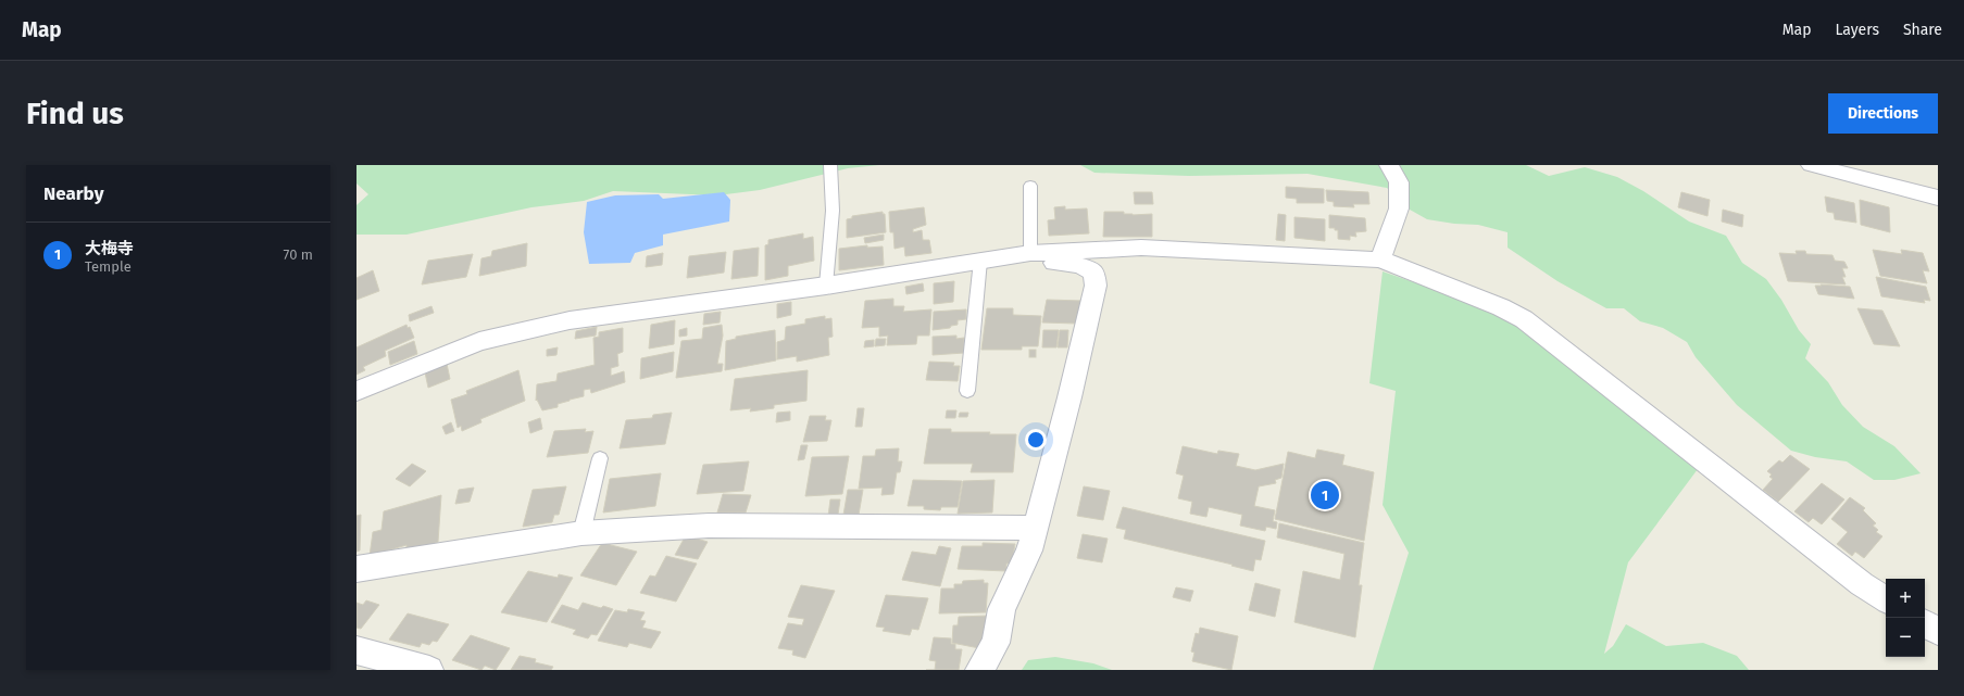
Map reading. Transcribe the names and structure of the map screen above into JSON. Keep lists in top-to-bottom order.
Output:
{
  "page": {
    "header": "Map",
    "nav": ["Map", "Layers", "Share"],
    "buttons": "Directions",
    "title": "Find us",
    "heading": "Nearby",
    "list": [
      {
        "mark": "1",
        "name": "大梅寺",
        "note": "Temple",
        "value": "70 m"
      }
    ],
    "pins": "1",
    "map_buttons": ["+", "−"]
  }
}
